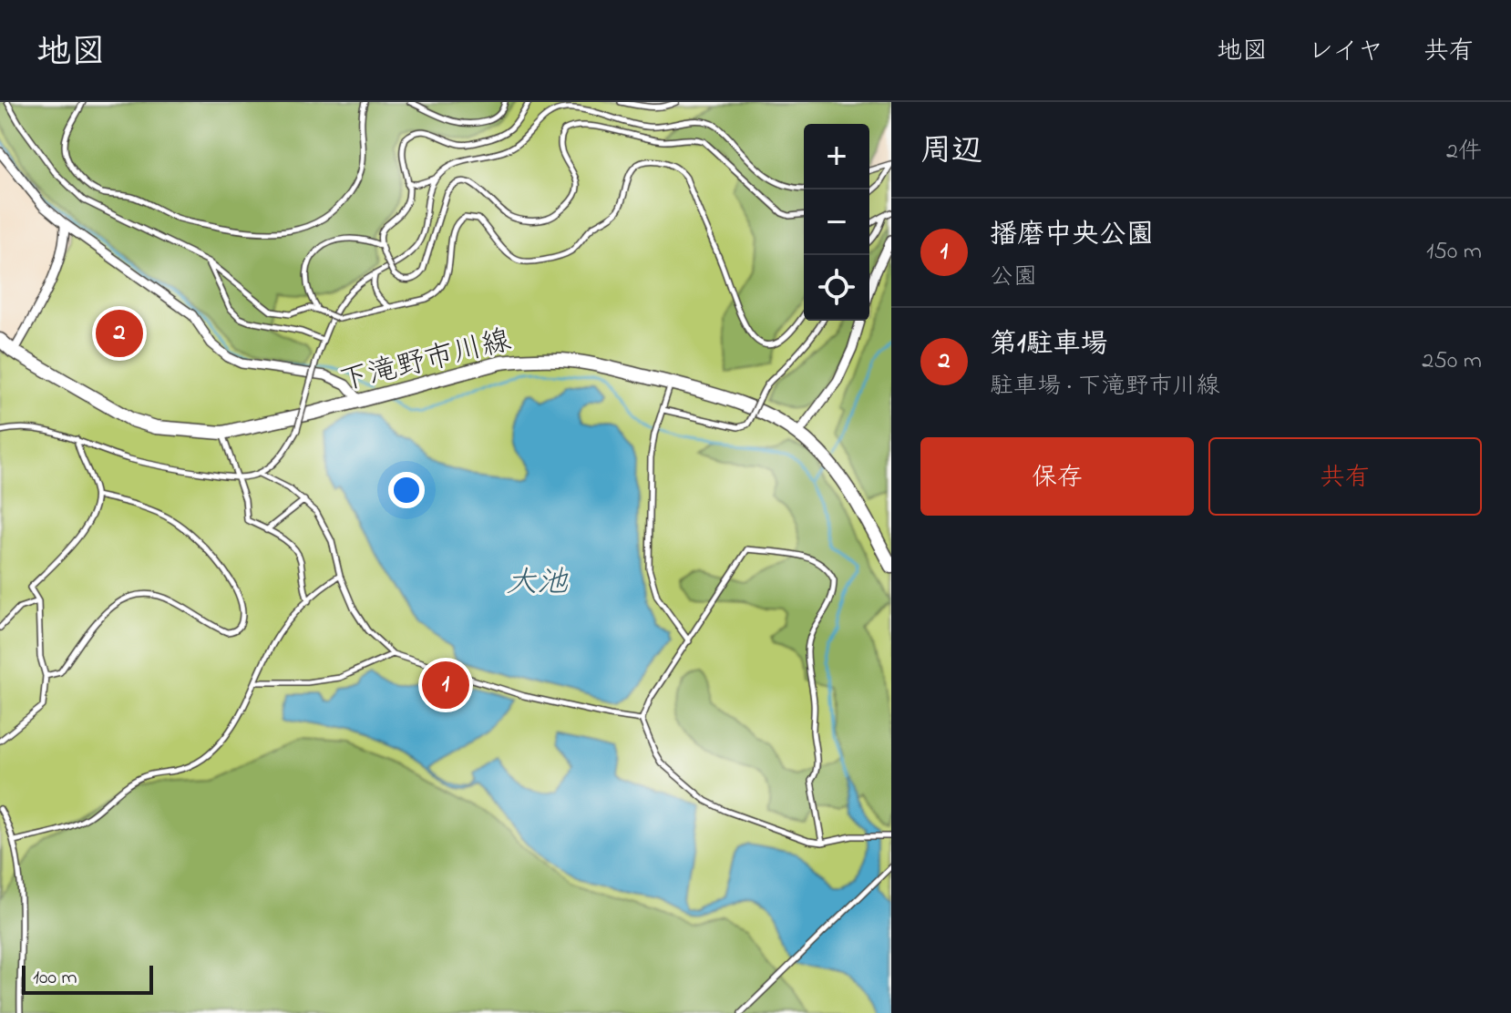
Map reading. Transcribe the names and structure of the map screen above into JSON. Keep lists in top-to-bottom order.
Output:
{
  "streets": {
    "main road": ["下滝野市川線"]
  },
  "water": ["大池"],
  "scale_bar": "100 m",
  "page": {
    "header": "地図",
    "nav": ["地図", "レイヤ", "共有"],
    "heading": ["周辺", "2件"],
    "map_buttons": ["+", "−"],
    "list": [
      {
        "mark": "1",
        "name": "播磨中央公園",
        "note": "公園",
        "value": "150 m"
      },
      {
        "mark": "2",
        "name": "第1駐車場",
        "note": "駐車場 · 下滝野市川線",
        "value": "250 m"
      }
    ],
    "pins": ["2", "1"],
    "buttons": ["保存", "共有"],
    "scale": "100 m"
  }
}
